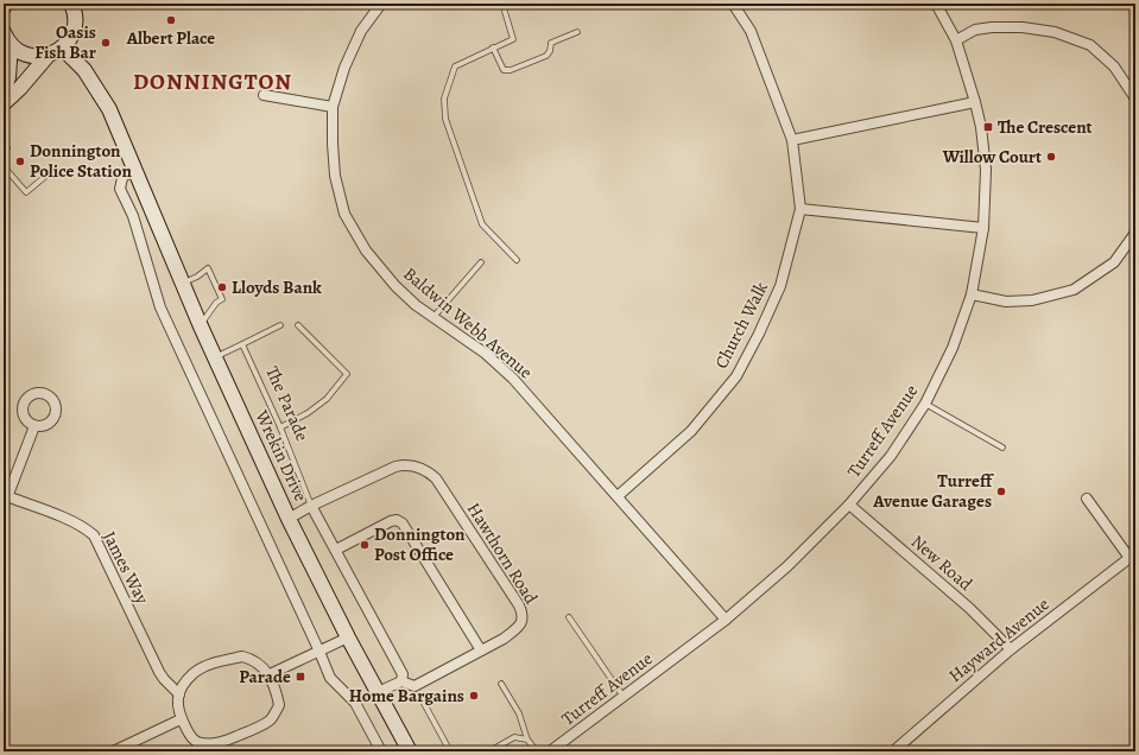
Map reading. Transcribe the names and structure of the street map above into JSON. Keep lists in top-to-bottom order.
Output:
{
  "streets": {
    "street": [
      "Baldwin Webb Avenue",
      "Church Walk",
      "The Parade",
      "Turreff Avenue",
      "Wrekin Drive",
      "Hawthorn Road",
      "New Road",
      "James Way",
      "Hayward Avenue"
    ]
  },
  "crossings": [
    ["Baldwin Webb Avenue", "Church Walk"],
    ["Baldwin Webb Avenue", "Turreff Avenue"],
    ["The Parade", "Hawthorn Road"],
    ["Turreff Avenue", "New Road"],
    ["Wrekin Drive", "Hawthorn Road"],
    ["New Road", "Hayward Avenue"]
  ],
  "districts": ["DONNINGTON"],
  "places": {
    "other": [
      "Albert Place",
      "Oasis Fish Bar",
      "Willow Court",
      "Donnington Police Station",
      "Lloyds Bank",
      "Turreff Avenue Garages",
      "Donnington Post Office",
      "Home Bargains"
    ],
    "transit": ["The Crescent", "Parade"]
  }
}
